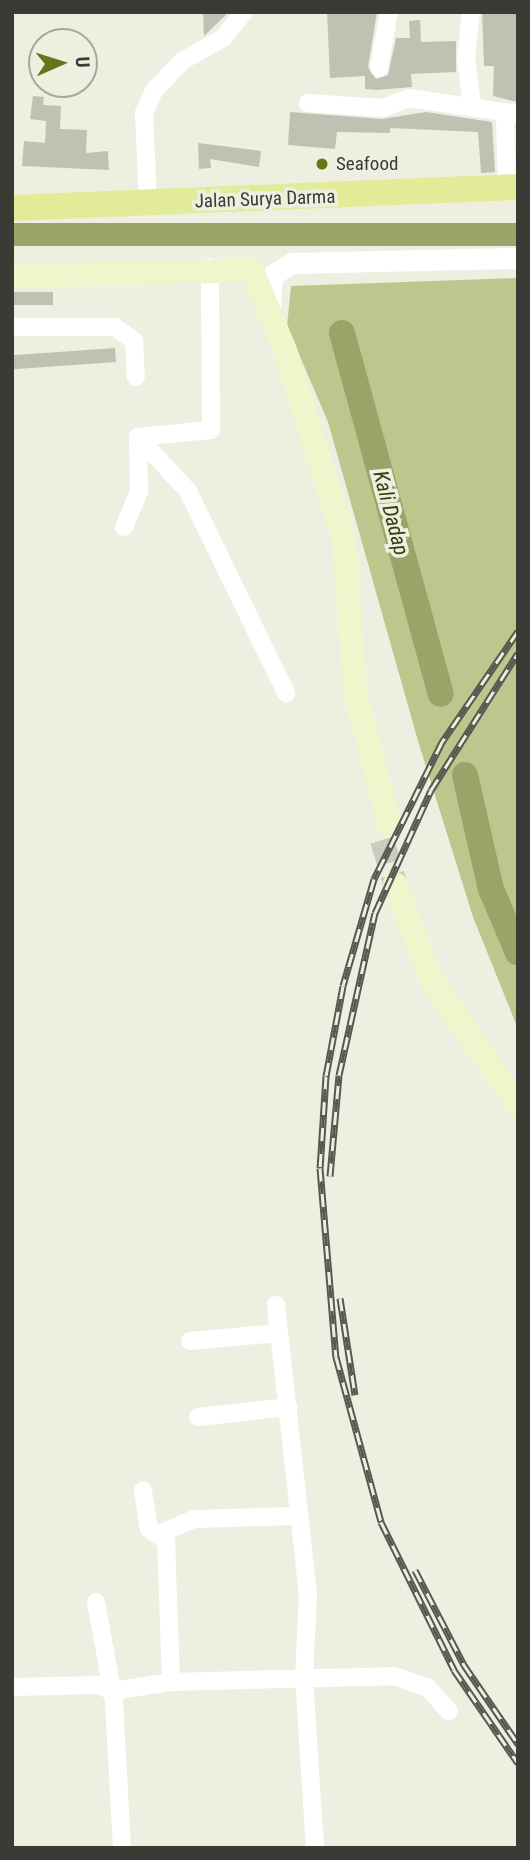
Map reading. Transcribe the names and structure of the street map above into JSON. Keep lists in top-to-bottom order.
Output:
{
  "streets": {
    "main road": ["Jalan Surya Darma"]
  },
  "water": ["Kali Dadap"],
  "places": ["Seafood"],
  "north": "right"
}
